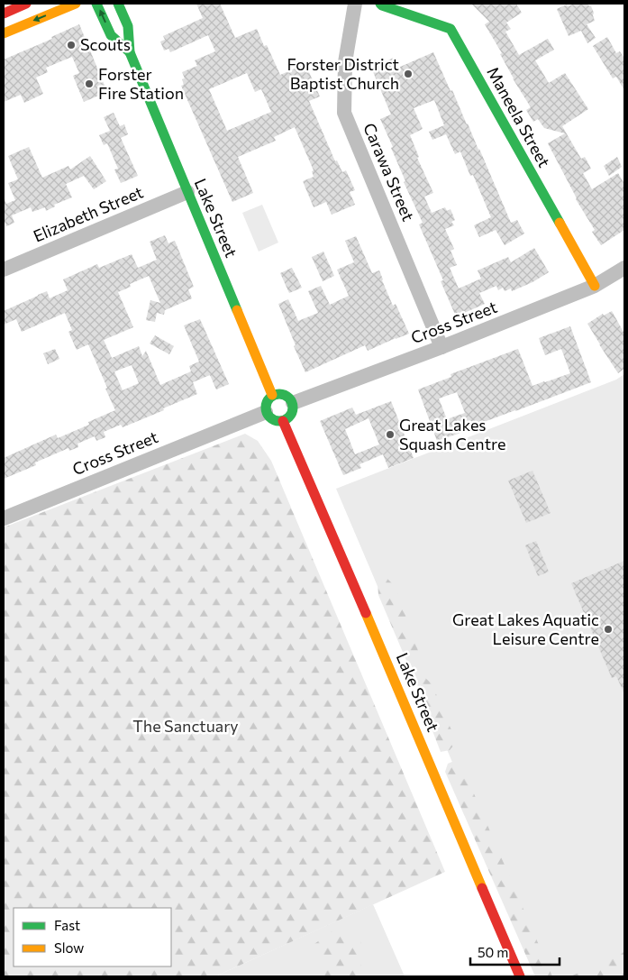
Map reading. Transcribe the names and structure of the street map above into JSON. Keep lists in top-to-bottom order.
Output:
{
  "streets": {
    "street": [
      "Maneela Street",
      "Carawa Street",
      "Elizabeth Street",
      "Lake Street",
      "Cross Street"
    ]
  },
  "crossings": [
    ["Maneela Street", "Cross Street"],
    ["Carawa Street", "Cross Street"],
    ["Elizabeth Street", "Lake Street"],
    ["Lake Street", "Cross Street"]
  ],
  "parks": ["The Sanctuary"],
  "places": [
    "Scouts",
    "Forster District Baptist Church",
    "Forster Fire Station",
    "Great Lakes Squash Centre",
    "Great Lakes Aquatic Leisure Centre"
  ],
  "legend": ["Fast", "Slow"],
  "scale_bar": "50 m"
}
